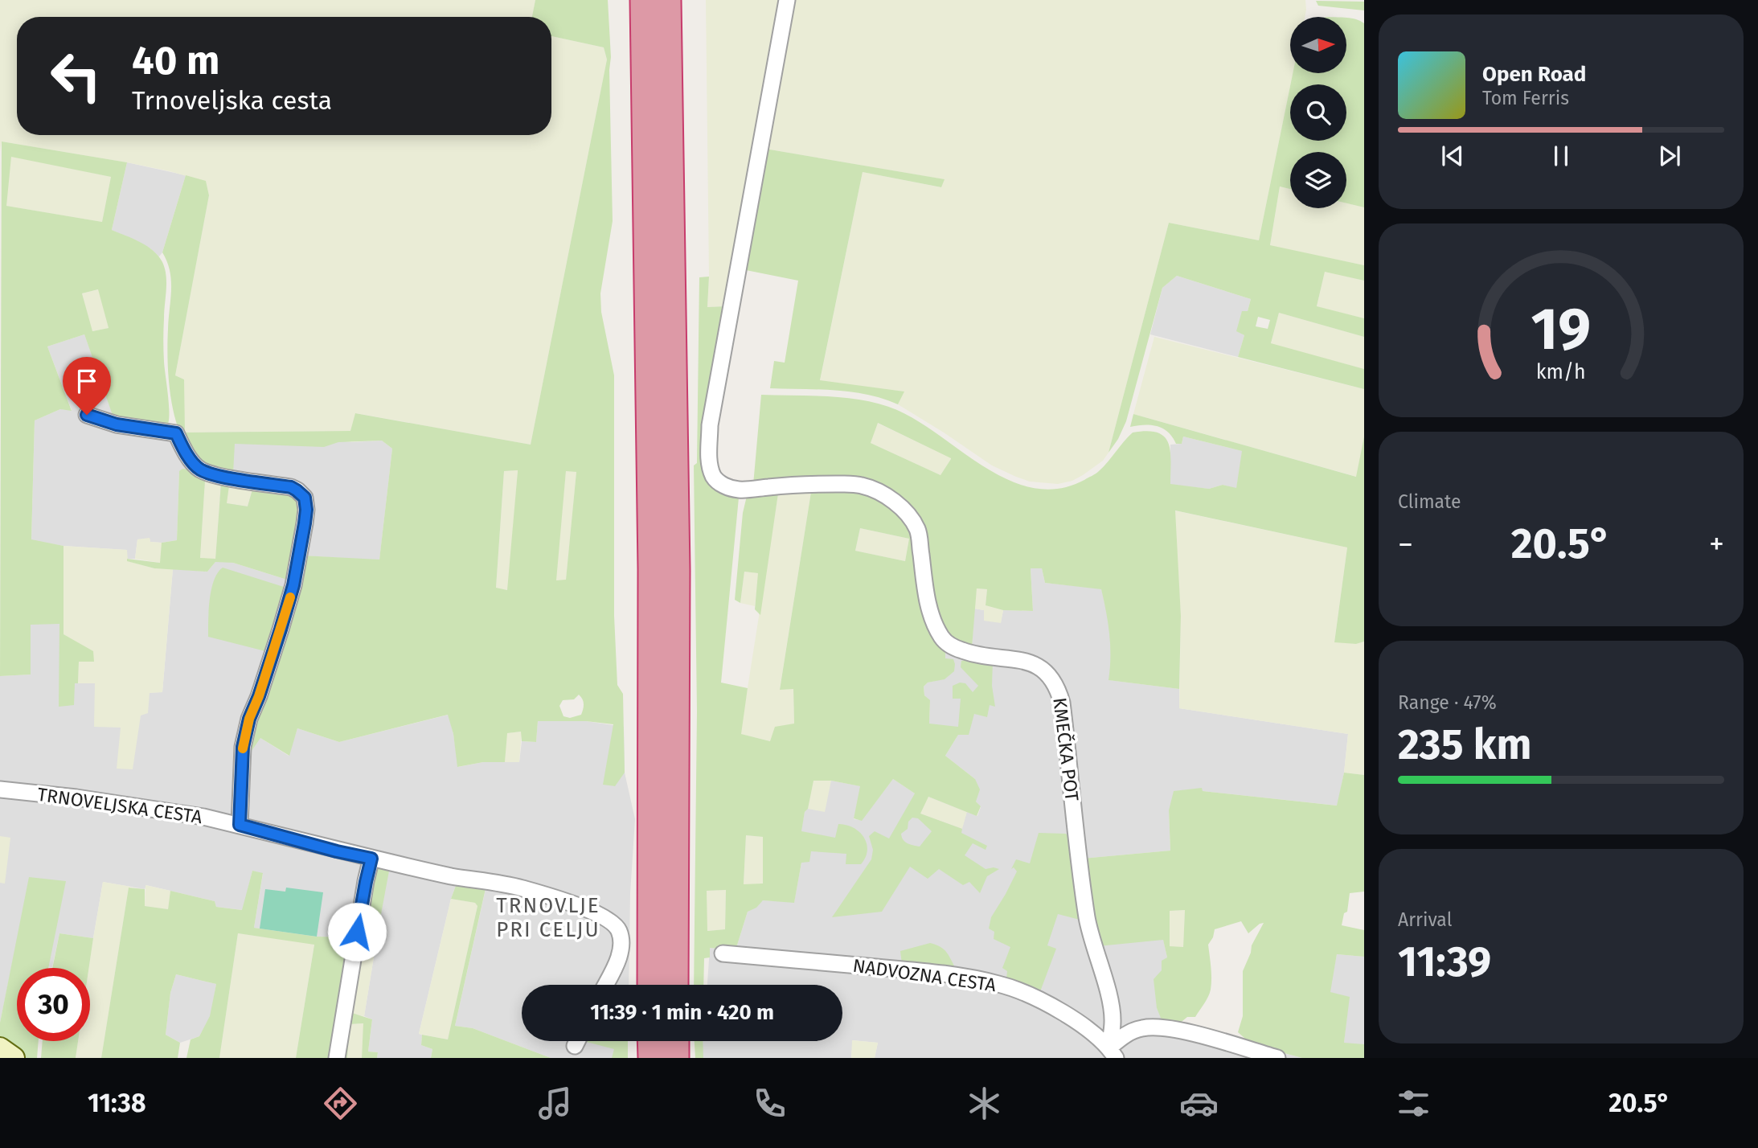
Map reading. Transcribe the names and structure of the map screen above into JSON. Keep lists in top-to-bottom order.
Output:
{
  "streets": {
    "street": ["KMEČKA POT", "TRNOVELJSKA CESTA", "NADVOZNA CESTA"]
  },
  "crossings": [
    ["KMEČKA POT", "NADVOZNA CESTA"]
  ],
  "districts": ["TRNOVLJE PRI CELJU"],
  "north": "right",
  "page": {
    "turn": ["40 m", "Trnoveljska cesta"],
    "song": ["Open Road", "Tom Ferris"],
    "tile": [
      "Climate",
      ["Range · 47%", "235 km"],
      ["Arrival", "11:39"]
    ],
    "heat": ["−", "20.5°", "+"],
    "limit": "30",
    "trip": "11:39 · 1 min · 420 m",
    "tabs": ["11:38", "20.5°"],
    "gauge": ["19", "km/h"]
  }
}
